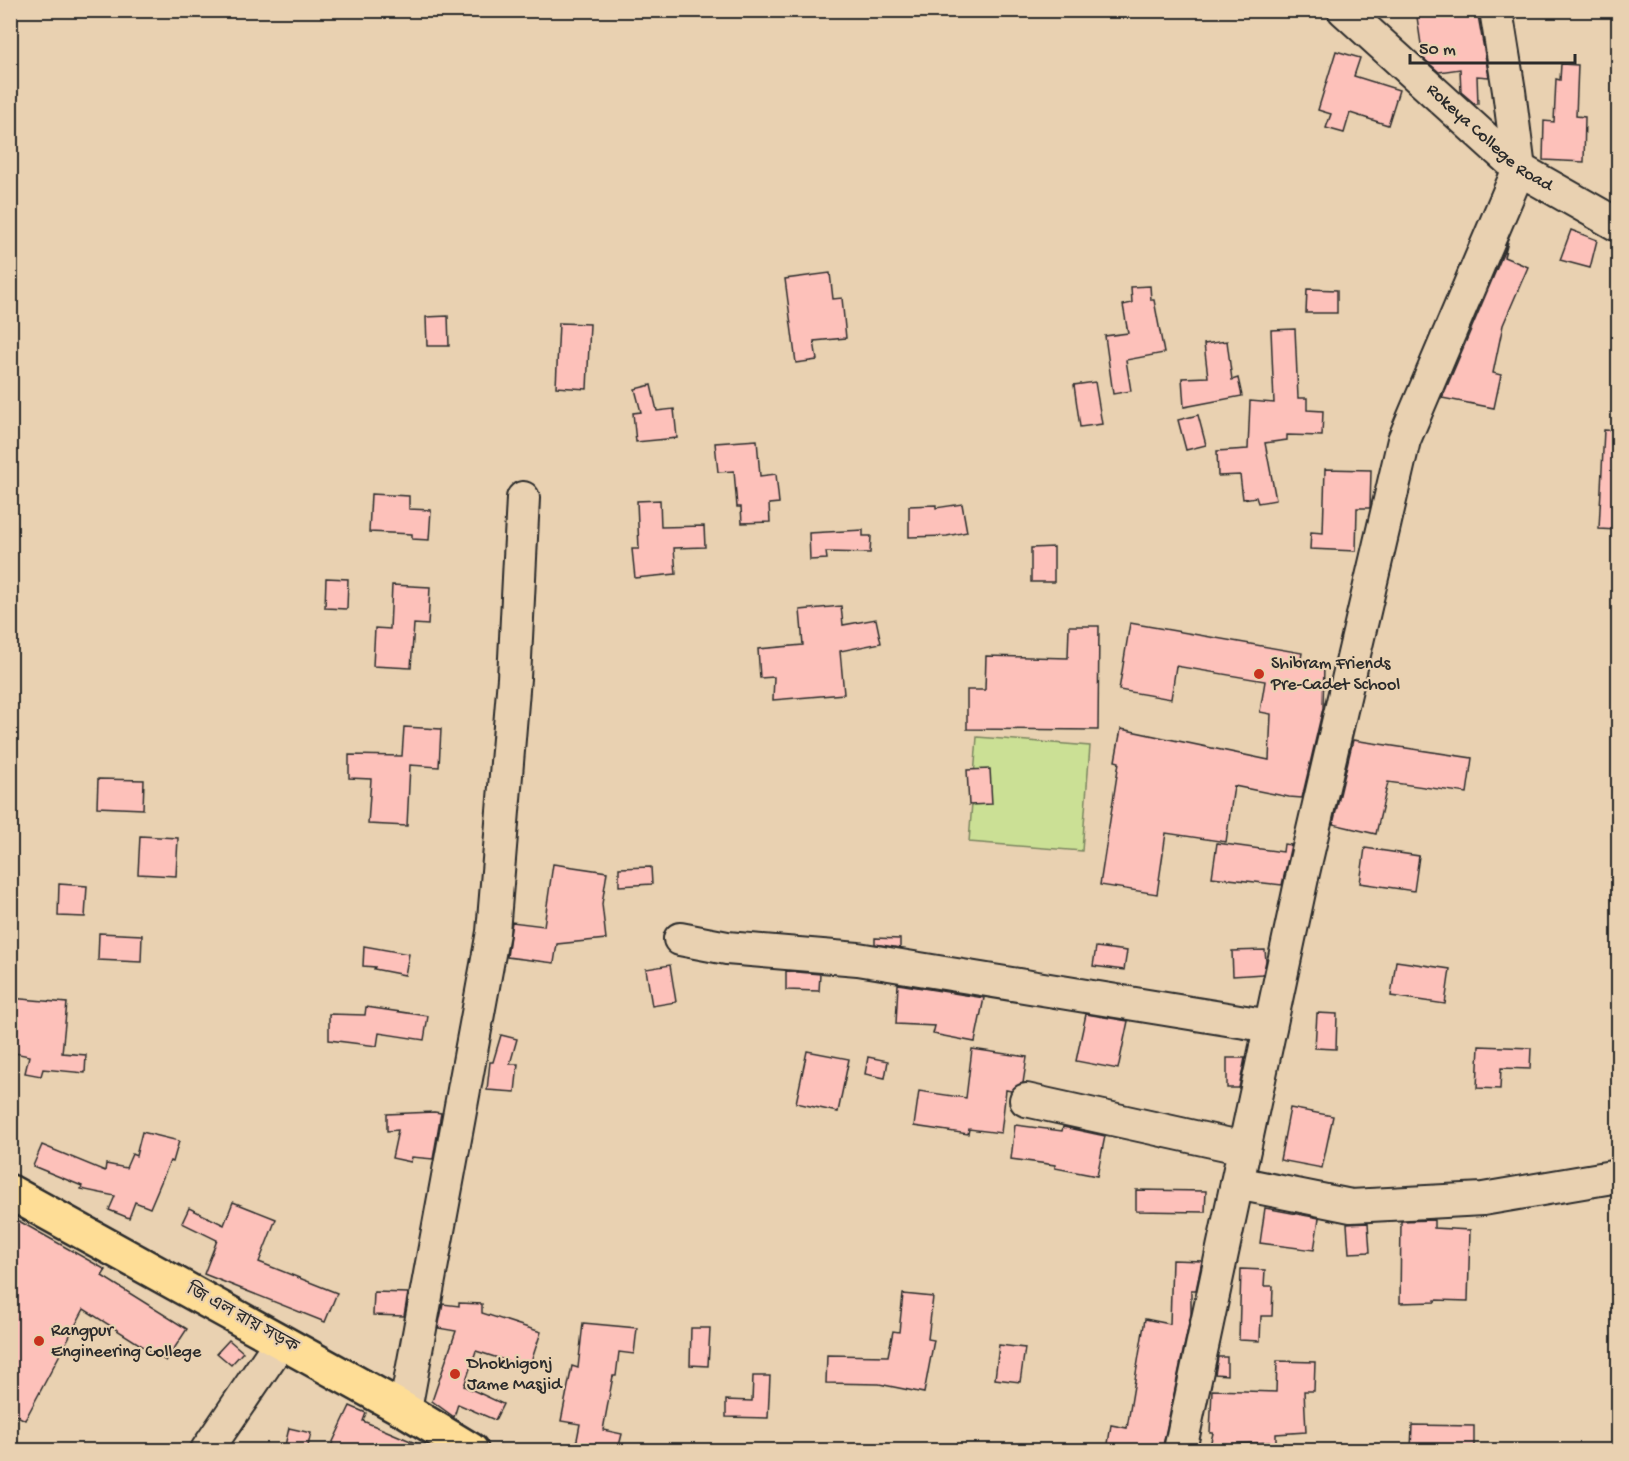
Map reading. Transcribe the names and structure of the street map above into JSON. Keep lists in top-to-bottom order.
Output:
{
  "streets": {
    "main road": ["জি এল রায় সড়ক"],
    "street": ["Rokeya College Road"]
  },
  "places": ["Shibram Friends Pre-Cadet School", "Rangpur Engineering College", "Dhokhigonj Jame Masjid"],
  "scale_bar": "50 m"
}
